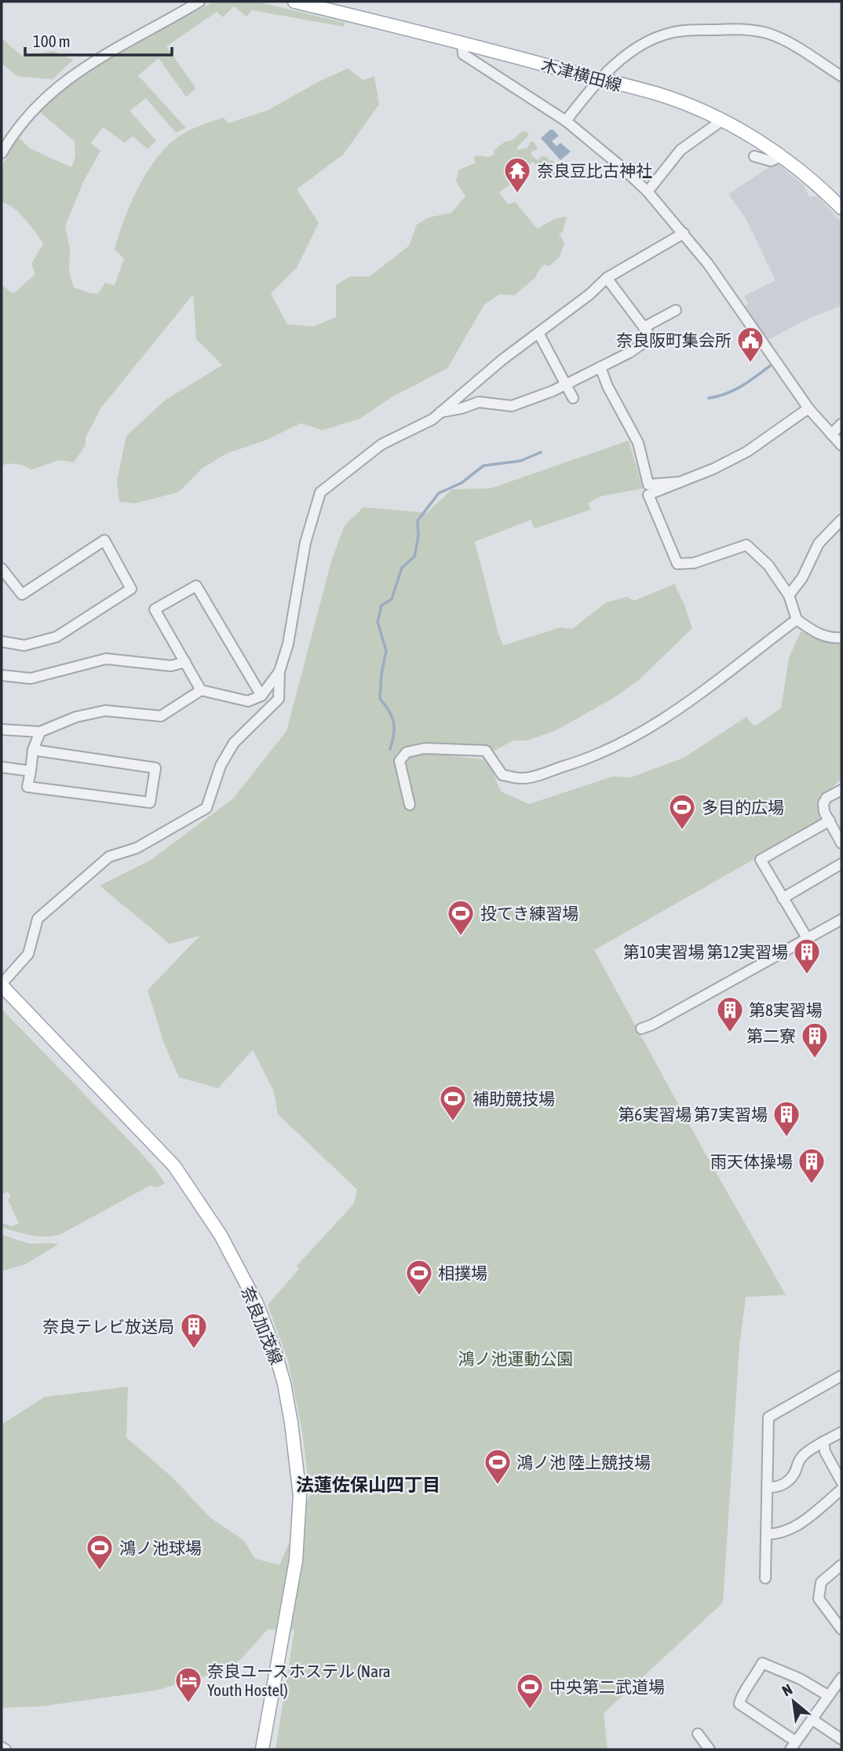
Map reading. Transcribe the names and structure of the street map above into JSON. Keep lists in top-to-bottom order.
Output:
{
  "streets": {
    "main road": ["木津横田線", "奈良加茂線"]
  },
  "districts": ["法蓮佐保山四丁目"],
  "parks": ["鴻ノ池運動公園"],
  "places": {
    "temple": ["奈良豆比古神社"],
    "public building": ["奈良阪町集会所"],
    "sports": [
      "多目的広場",
      "投てき練習場",
      "補助競技場",
      "相撲場",
      "鴻ノ池 陸上競技場",
      "鴻ノ池球場",
      "中央第二武道場"
    ],
    "building": [
      "第10実習場 第12実習場",
      "第8実習場",
      "第二寮",
      "第6実習場 第7実習場",
      "雨天体操場",
      "奈良テレビ放送局"
    ],
    "hotel": ["奈良ユースホステル (Nara Youth Hostel)"]
  },
  "scale_bar": "100 m",
  "north": "top left"
}
